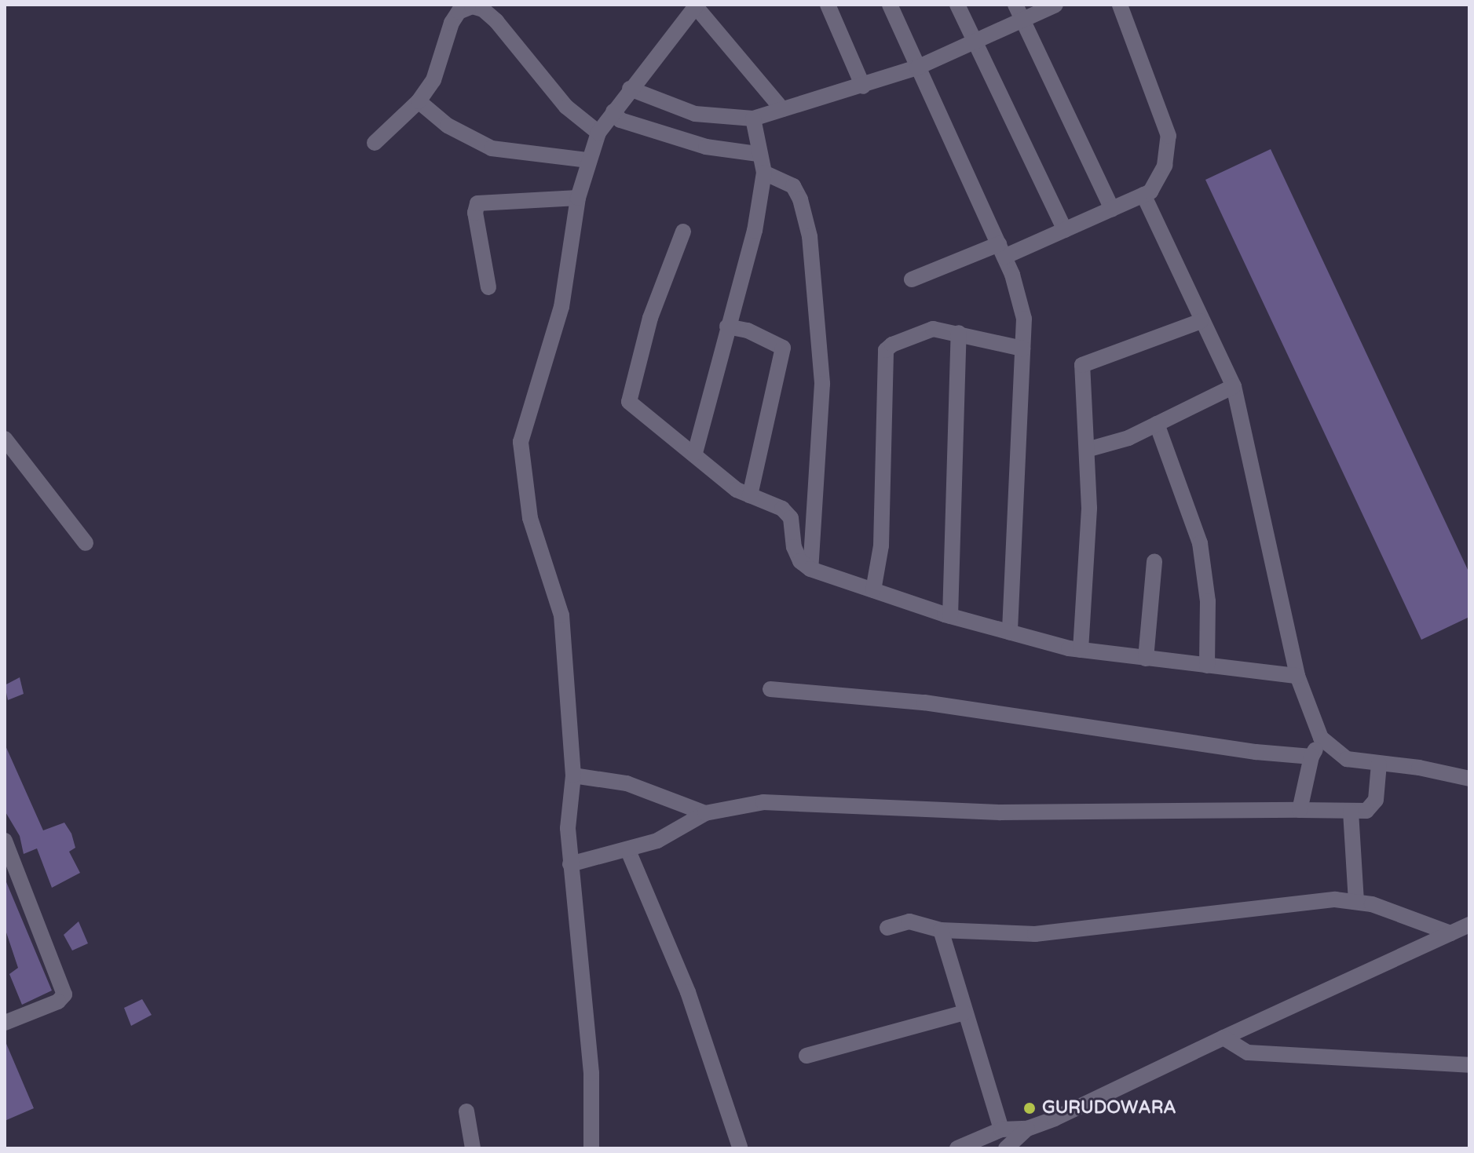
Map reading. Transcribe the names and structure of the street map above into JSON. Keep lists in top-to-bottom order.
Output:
{
  "places": ["GURUDOWARA"]
}
